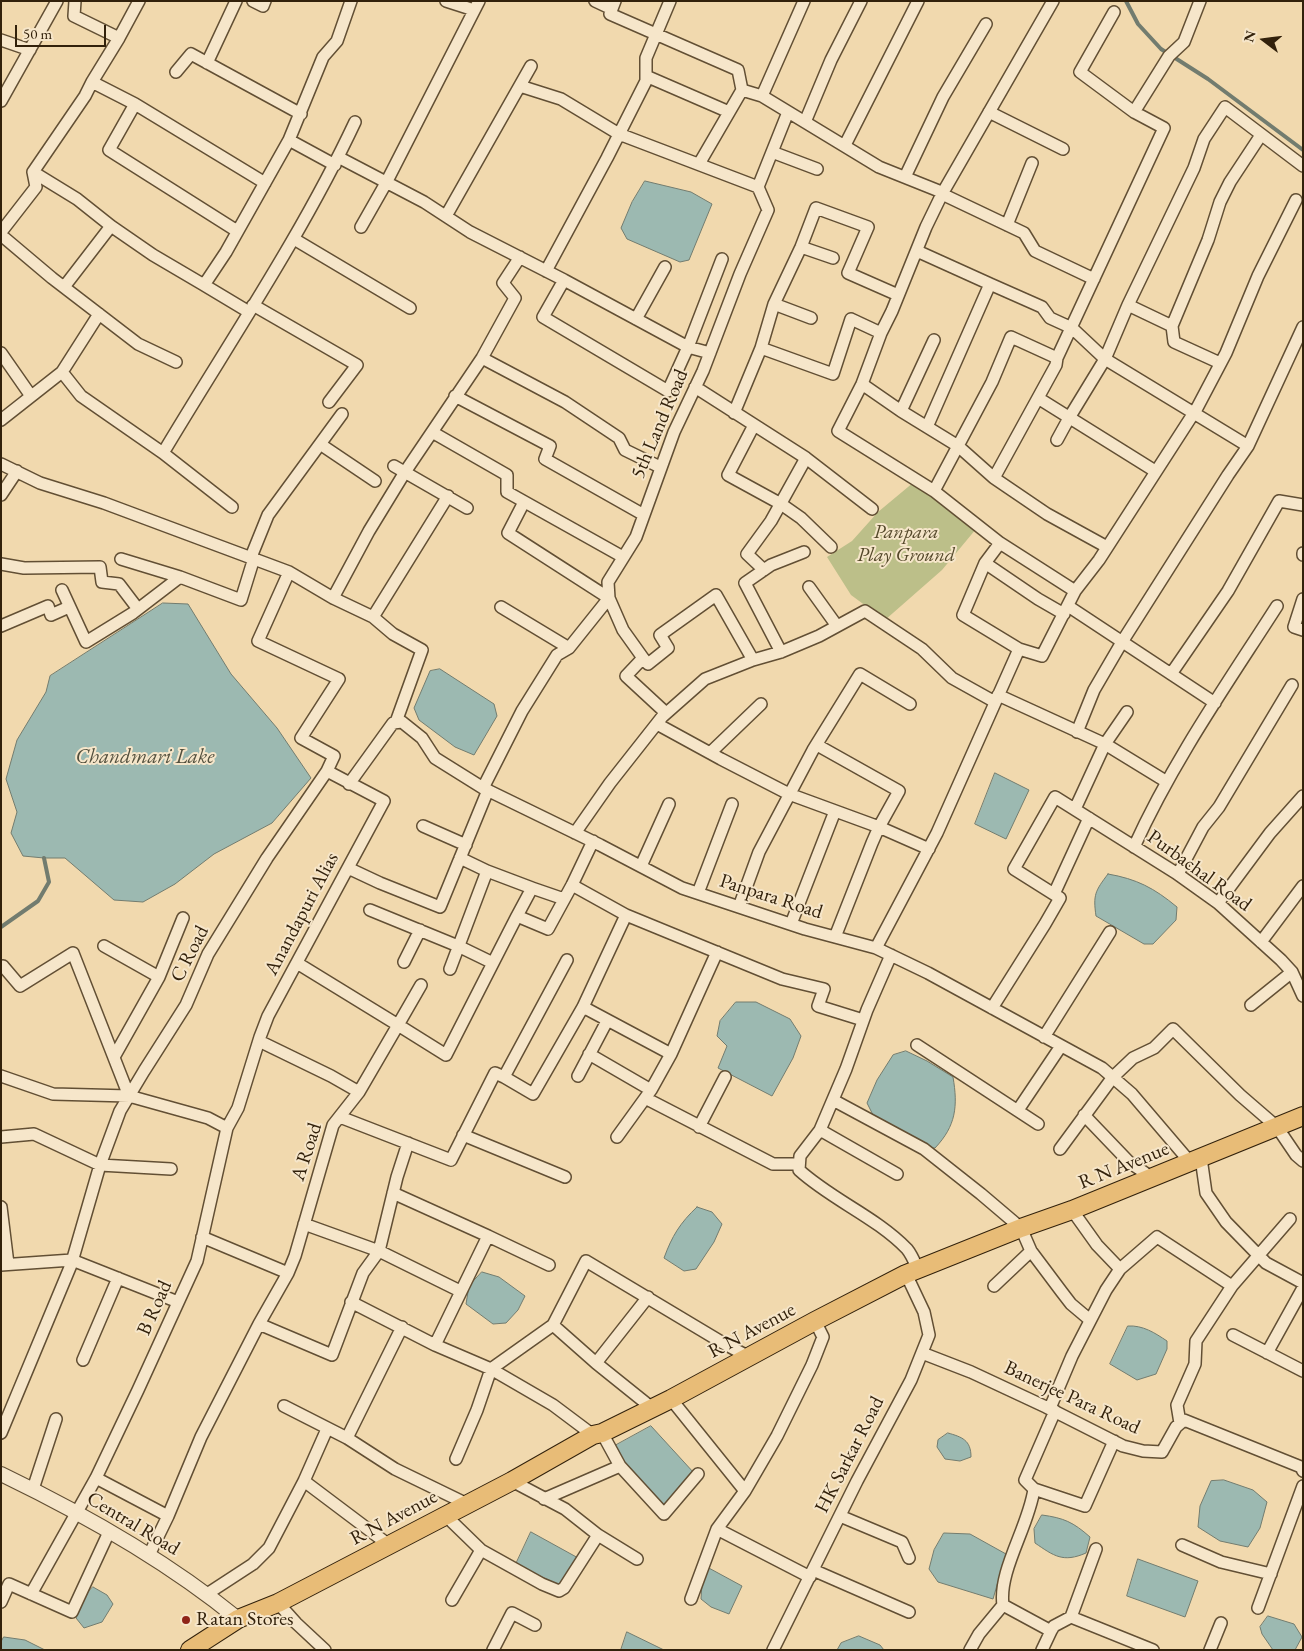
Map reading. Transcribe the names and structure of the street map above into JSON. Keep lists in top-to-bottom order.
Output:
{
  "streets": {
    "main road": ["R N Avenue"],
    "street": [
      "5th Land Road",
      "Purbachal Road",
      "Panpara Road",
      "Anandapuri Alias",
      "C Road",
      "A Road",
      "B Road",
      "Banerjee Para Road",
      "HK Sarkar Road",
      "Central Road"
    ]
  },
  "crossings": [
    ["5th Land Road", "Panpara Road"],
    ["5th Land Road", "Anandapuri Alias"],
    ["Panpara Road", "R N Avenue"],
    ["Anandapuri Alias", "C Road"],
    ["Anandapuri Alias", "B Road"],
    ["A Road", "Central Road"],
    ["R N Avenue", "HK Sarkar Road"],
    ["R N Avenue", "Central Road"],
    ["B Road", "Central Road"],
    ["Banerjee Para Road", "HK Sarkar Road"]
  ],
  "water": ["Chandmari Lake"],
  "parks": ["Panpara Play Ground"],
  "places": ["Ratan Stores"],
  "scale_bar": "50 m",
  "north": "left"
}
